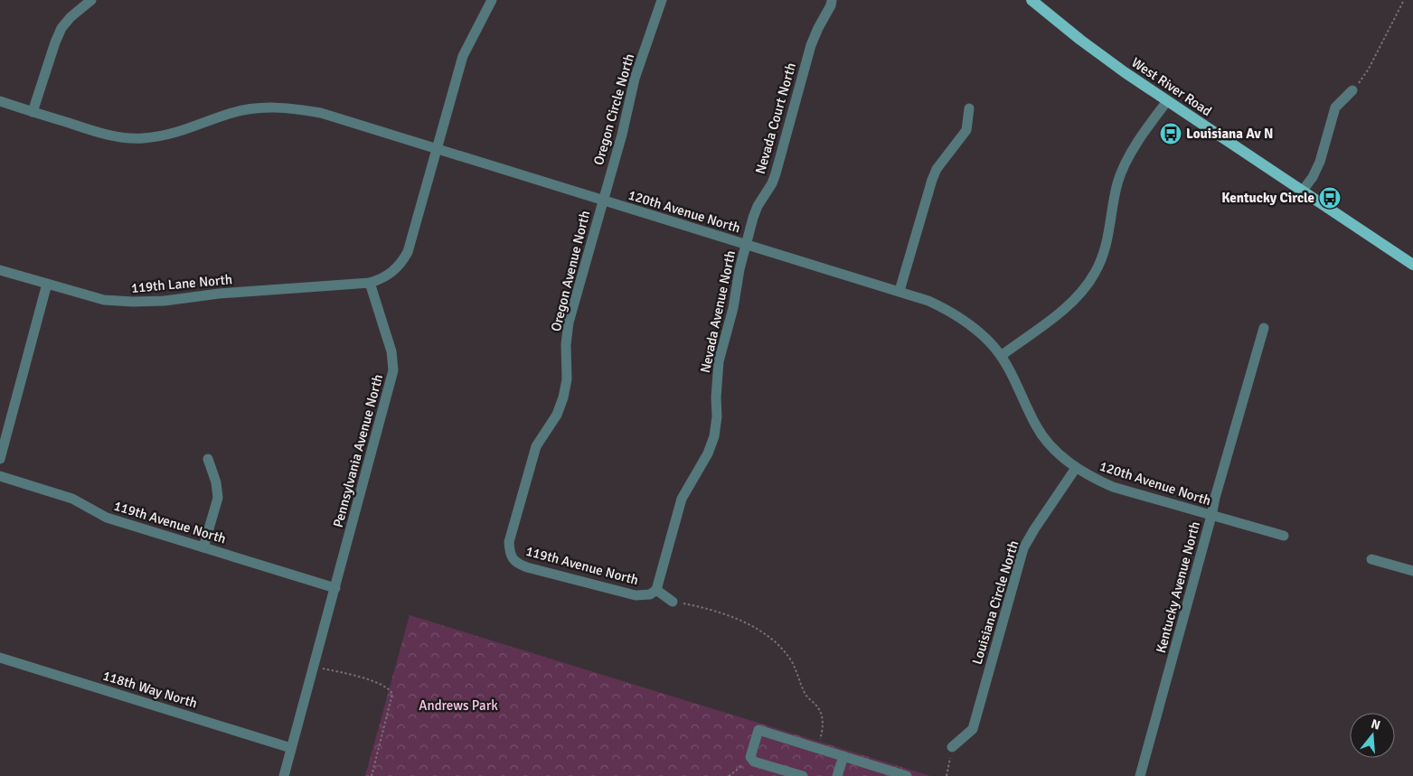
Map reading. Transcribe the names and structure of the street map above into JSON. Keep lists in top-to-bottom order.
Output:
{
  "streets": {
    "main road": ["West River Road"],
    "street": [
      "Oregon Circle North",
      "Nevada Court North",
      "120th Avenue North",
      "Oregon Avenue North",
      "119th Lane North",
      "Nevada Avenue North",
      "Pennsylvania Avenue North",
      "119th Avenue North",
      "Kentucky Avenue North",
      "Louisiana Circle North",
      "118th Way North"
    ]
  },
  "crossings": [
    ["Oregon Circle North", "120th Avenue North"],
    ["Oregon Circle North", "Oregon Avenue North"],
    ["Nevada Court North", "120th Avenue North"],
    ["Nevada Court North", "Nevada Avenue North"],
    ["120th Avenue North", "Oregon Avenue North"],
    ["120th Avenue North", "Nevada Avenue North"],
    ["120th Avenue North", "Kentucky Avenue North"],
    ["120th Avenue North", "Louisiana Circle North"],
    ["Oregon Avenue North", "119th Avenue North"],
    ["119th Lane North", "Pennsylvania Avenue North"],
    ["Nevada Avenue North", "119th Avenue North"],
    ["Pennsylvania Avenue North", "119th Avenue North"],
    ["Pennsylvania Avenue North", "118th Way North"]
  ],
  "parks": ["Andrews Park"],
  "places": {
    "bus stop": ["Louisiana Av N", "Kentucky Circle"]
  },
  "north": "top"
}
